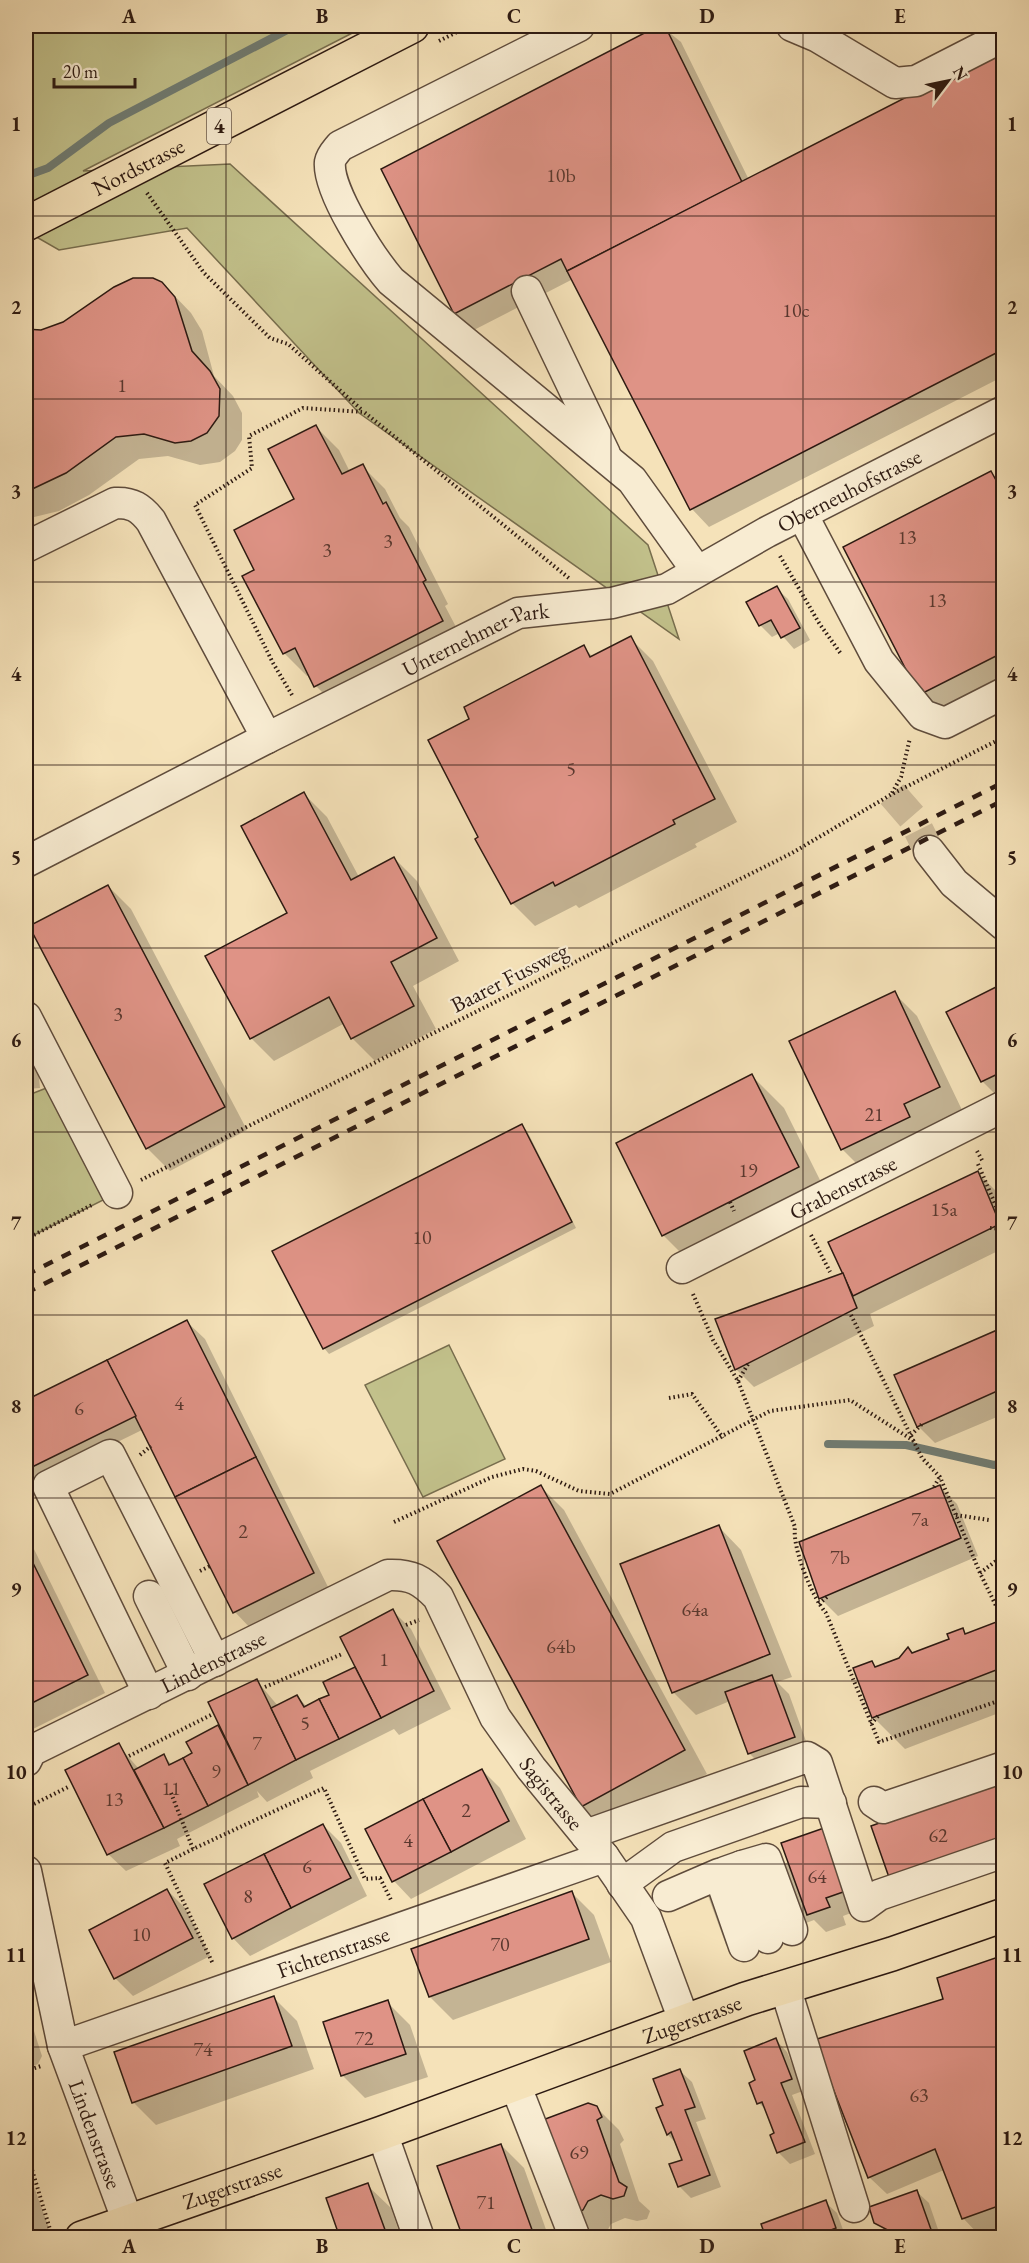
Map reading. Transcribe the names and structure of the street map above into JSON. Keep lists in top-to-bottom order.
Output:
{
  "streets": {
    "main road": ["4", "Nordstrasse", "Zugerstrasse"],
    "street": [
      "Oberneuhofstrasse",
      "Unternehmer-Park",
      "Grabenstrasse",
      "Lindenstrasse",
      "Sagistrasse",
      "Fichtenstrasse"
    ],
    "path": ["Baarer Fussweg"]
  },
  "crossings": [
    ["Oberneuhofstrasse", "Unternehmer-Park"],
    ["Lindenstrasse", "Sagistrasse"],
    ["Lindenstrasse", "Fichtenstrasse"],
    ["Lindenstrasse", "Zugerstrasse"],
    ["Sagistrasse", "Fichtenstrasse"],
    ["Sagistrasse", "Zugerstrasse"]
  ],
  "house_numbers": [
    "10b",
    "10c",
    "1",
    "13",
    "3",
    "3",
    "13",
    "5",
    "3",
    "21",
    "19",
    "15a",
    "10",
    "4",
    "6",
    "7a",
    "2",
    "7b",
    "64a",
    "64b",
    "1",
    "5",
    "7",
    "9",
    "11",
    "13",
    "2",
    "62",
    "4",
    "6",
    "64",
    "8",
    "10",
    "70",
    "72",
    "74",
    "63",
    "69",
    "71"
  ],
  "scale_bar": "20 m",
  "north": "top right",
  "grid": {
    "columns": [
      "A",
      "B",
      "C",
      "D",
      "E"
    ],
    "rows": [
      "1",
      "2",
      "3",
      "4",
      "5",
      "6",
      "7",
      "8",
      "9",
      "10",
      "11",
      "12"
    ]
  }
}
